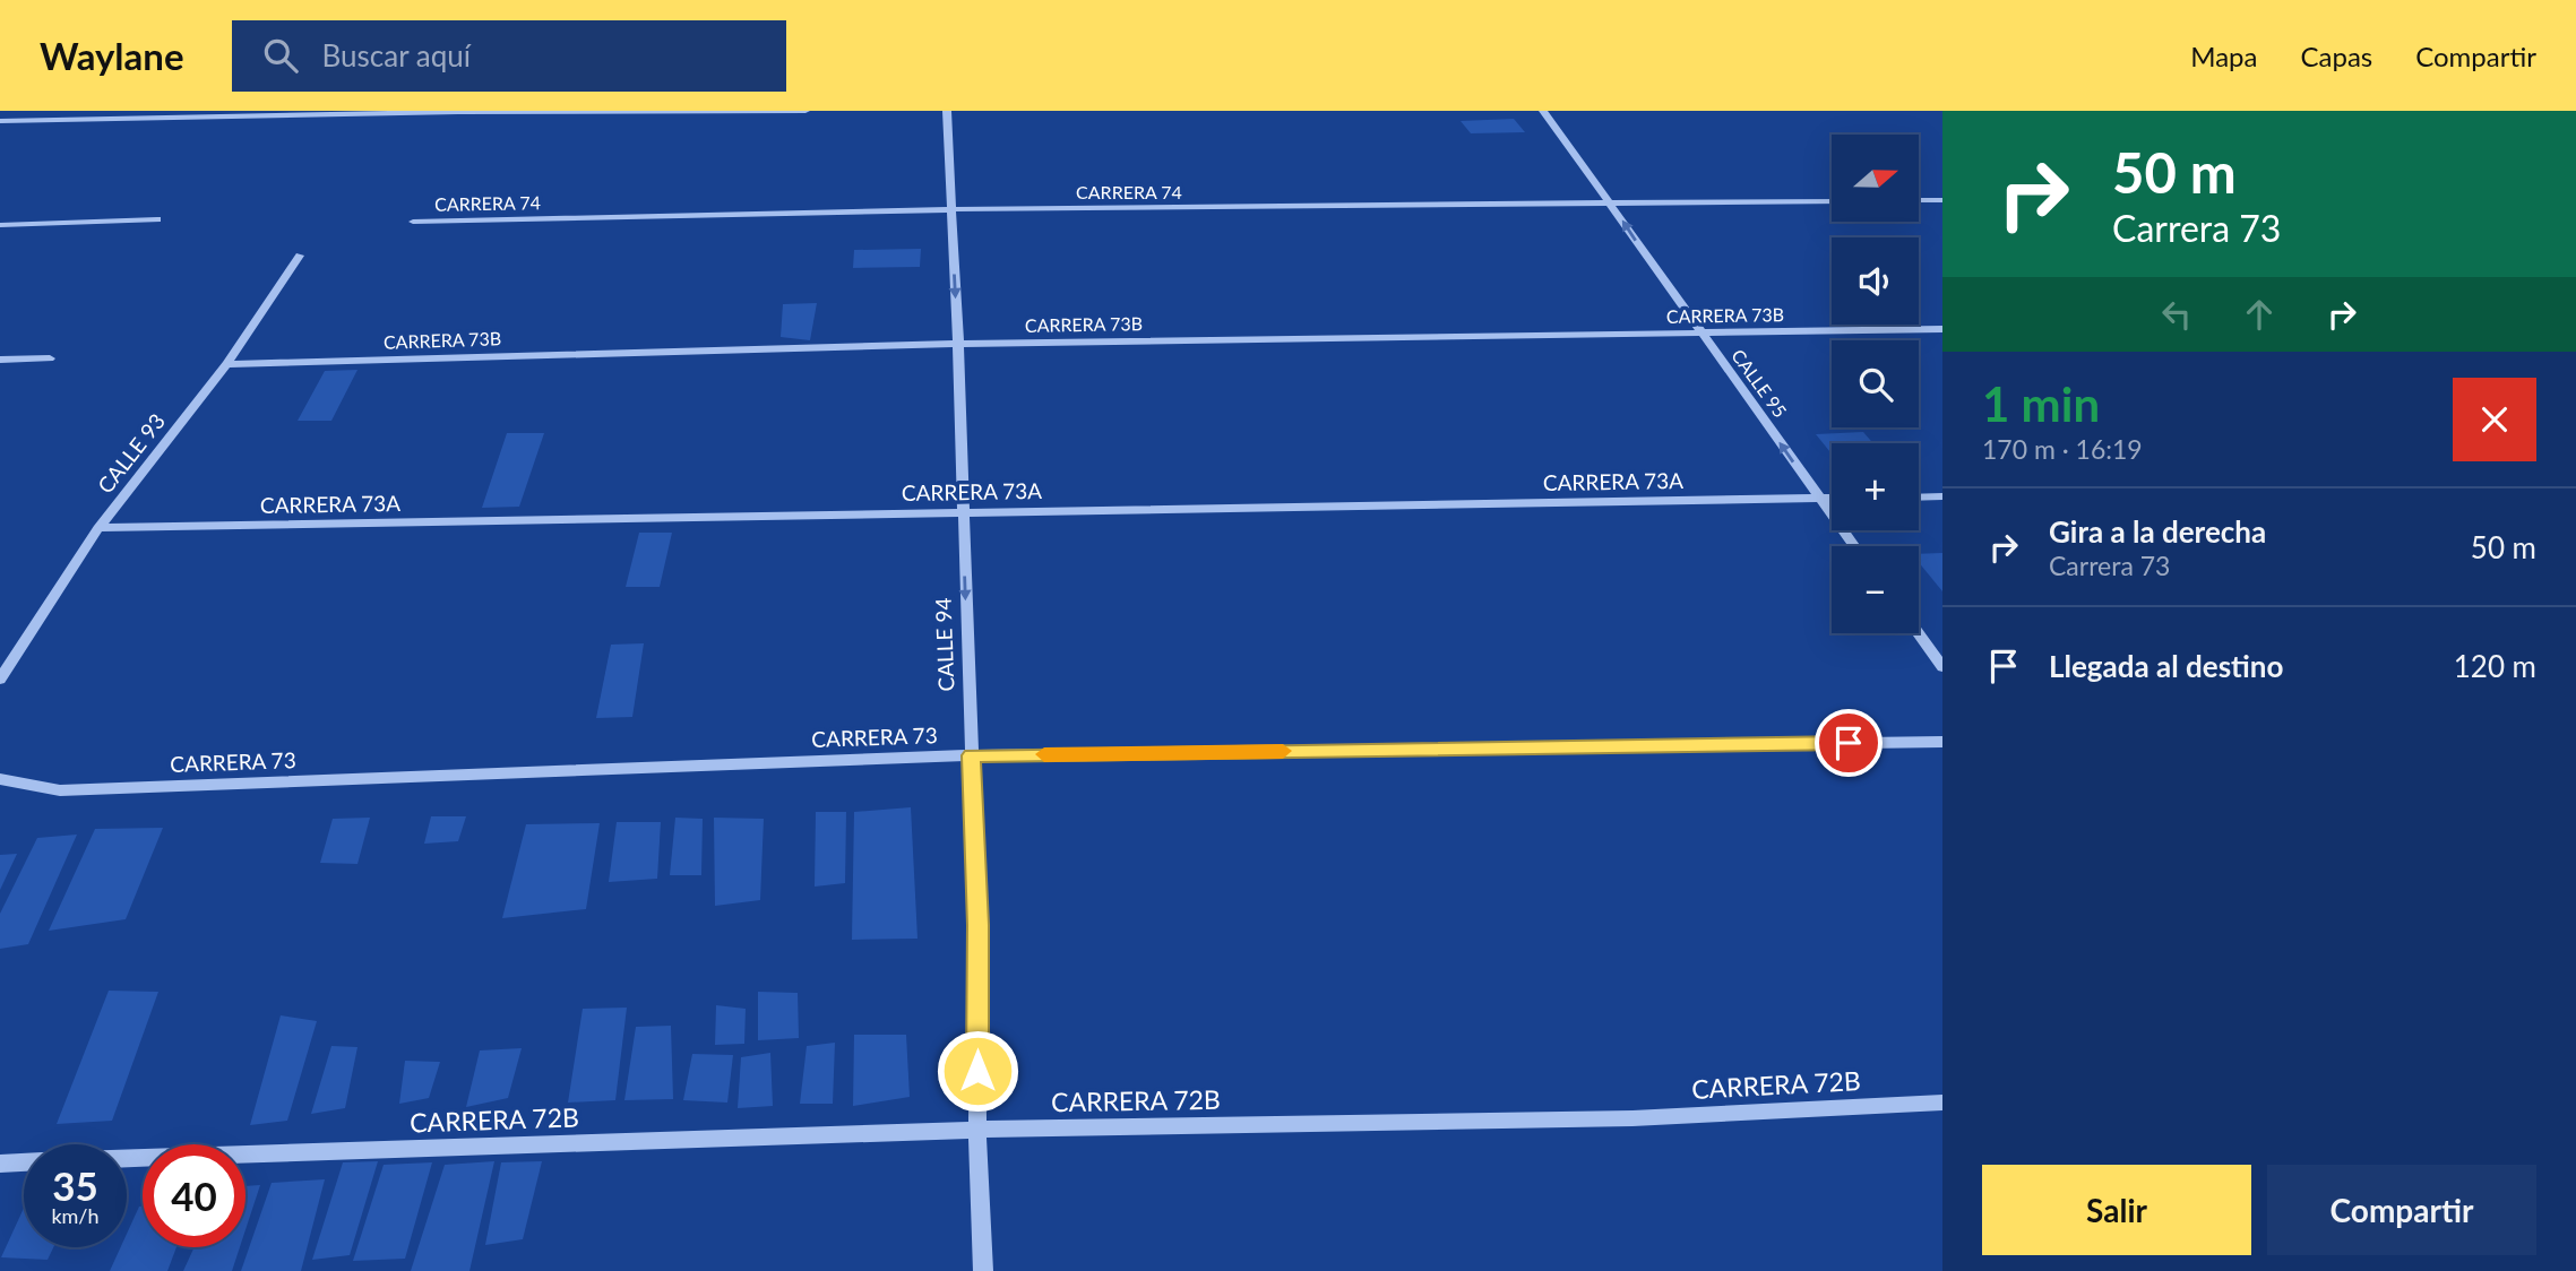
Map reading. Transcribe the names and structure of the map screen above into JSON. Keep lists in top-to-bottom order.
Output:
{
  "streets": {
    "street": [
      "CARRERA 74",
      "CARRERA 73B",
      "CALLE 95",
      "CALLE 93",
      "CARRERA 73A",
      "CALLE 94",
      "CARRERA 73",
      "CARRERA 72B"
    ]
  },
  "crossings": [
    ["CARRERA 74", "CALLE 95"],
    ["CARRERA 74", "CALLE 94"],
    ["CARRERA 73B", "CALLE 95"],
    ["CARRERA 73B", "CALLE 93"],
    ["CARRERA 73B", "CALLE 94"],
    ["CALLE 95", "CARRERA 73A"],
    ["CALLE 93", "CARRERA 73A"],
    ["CARRERA 73A", "CALLE 94"],
    ["CALLE 94", "CARRERA 73"],
    ["CALLE 94", "CARRERA 72B"]
  ],
  "one_way": ["CALLE 95"],
  "north": "right",
  "page": {
    "header": "Waylane",
    "search": "Buscar aquí",
    "nav": ["Mapa", "Capas", "Compartir"],
    "turn": ["50 m", "Carrera 73"],
    "map_buttons": ["+", "−"],
    "heading": ["1 min", "170 m · 16:19"],
    "list": [
      {
        "name": "Gira a la derecha",
        "note": "Carrera 73",
        "value": "50 m"
      },
      {
        "name": "Llegada al destino",
        "value": "120 m"
      }
    ],
    "speed": "35 km/h",
    "limit": "40",
    "buttons": ["Salir", "Compartir"]
  }
}
